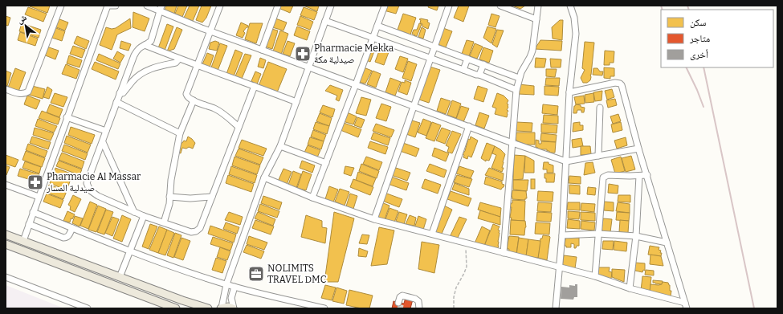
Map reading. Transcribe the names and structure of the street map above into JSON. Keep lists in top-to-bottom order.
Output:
{
  "places": {
    "pharmacy": ["Pharmacie Mekka صيدلية مكة", "Pharmacie Al Massar صيدلية المسار"],
    "office": ["NOLIMITS TRAVEL DMC"]
  },
  "legend": ["سكن", "متاجر", "أخرى"],
  "north": "top left"
}
